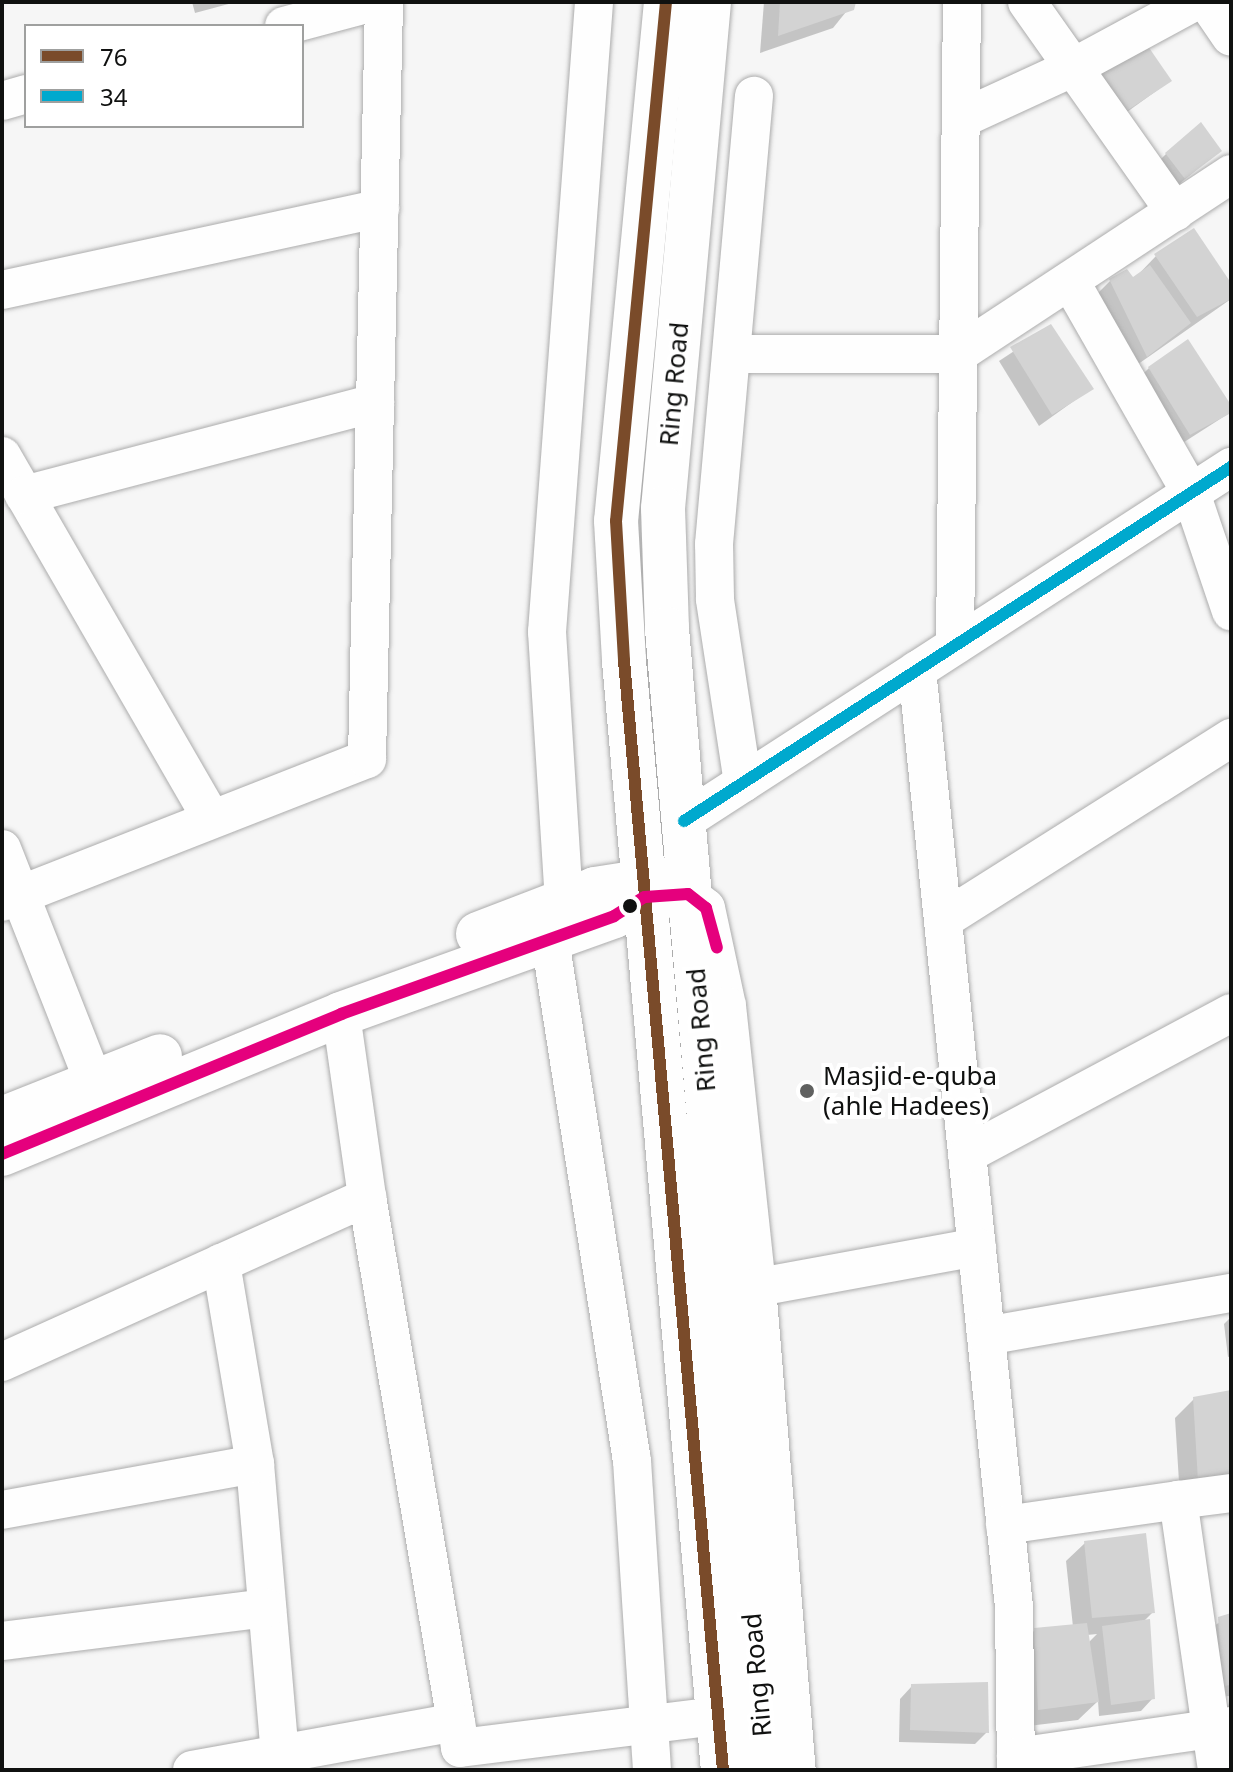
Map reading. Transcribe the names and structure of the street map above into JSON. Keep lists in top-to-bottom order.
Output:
{
  "streets": {
    "main road": ["Ring Road"]
  },
  "places": ["Masjid-e-quba (ahle Hadees)"],
  "lines": ["transit line 76", "transit line 34"],
  "legend": ["76", "34"]
}
